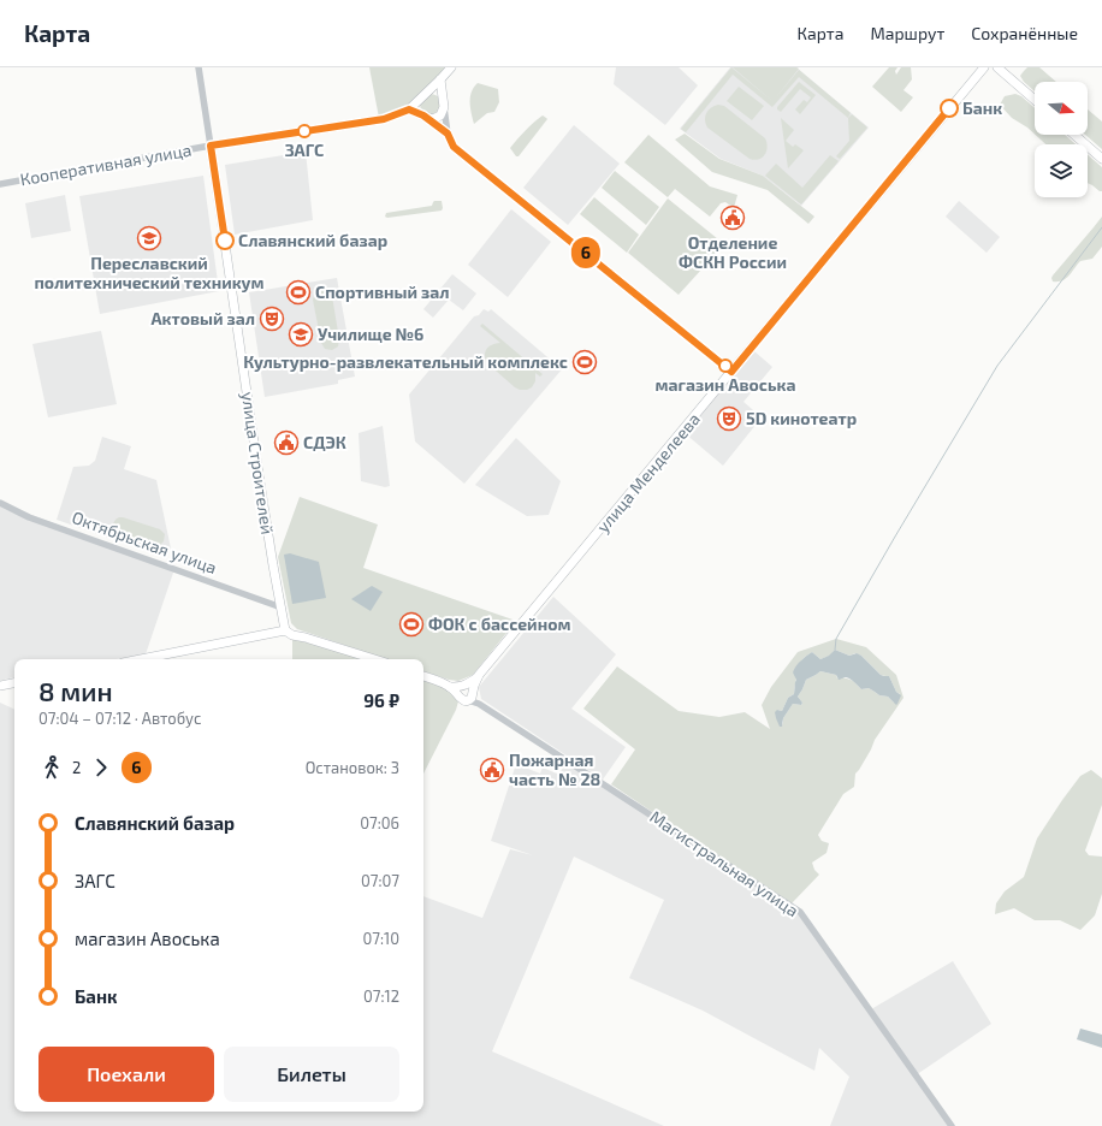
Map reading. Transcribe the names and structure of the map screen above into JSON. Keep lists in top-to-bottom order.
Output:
{
  "streets": {
    "main road": ["Кооперативная улица", "улица Строителей", "улица Менделеева"],
    "street": ["Октябрьская улица", "Магистральная улица"]
  },
  "crossings": [
    ["Кооперативная улица", "улица Строителей"],
    ["улица Строителей", "Октябрьская улица"]
  ],
  "places": {
    "other": [
      "Банк",
      "ЗАГС",
      "Славянский базар",
      "магазин Авоська"
    ],
    "public building": ["Отделение ФСКН России", "СДЭК", "Пожарная часть № 28"],
    "school or university": ["Переславский политехнический техникум", "Училище №6"],
    "sports": ["Спортивный зал", "Культурно-развлекательный комплекс", "ФОК с бассейном"],
    "theatre": ["Актовый зал", "5D кинотеатр"]
  },
  "lines": ["bus line 6"],
  "north": "right",
  "page": {
    "header": "Карта",
    "nav": ["Карта", "Маршрут", "Сохранённые"],
    "on_map": "6",
    "heading": ["8 мин", "07:04 – 07:12 · Автобус", "96 ₽"],
    "legs": ["2", "6", "Остановок: 3"],
    "list": [
      {
        "name": "Славянский базар",
        "value": "07:06"
      },
      {
        "name": "ЗАГС",
        "value": "07:07"
      },
      {
        "name": "магазин Авоська",
        "value": "07:10"
      },
      {
        "name": "Банк",
        "value": "07:12"
      }
    ],
    "buttons": ["Поехали", "Билеты"]
  }
}
